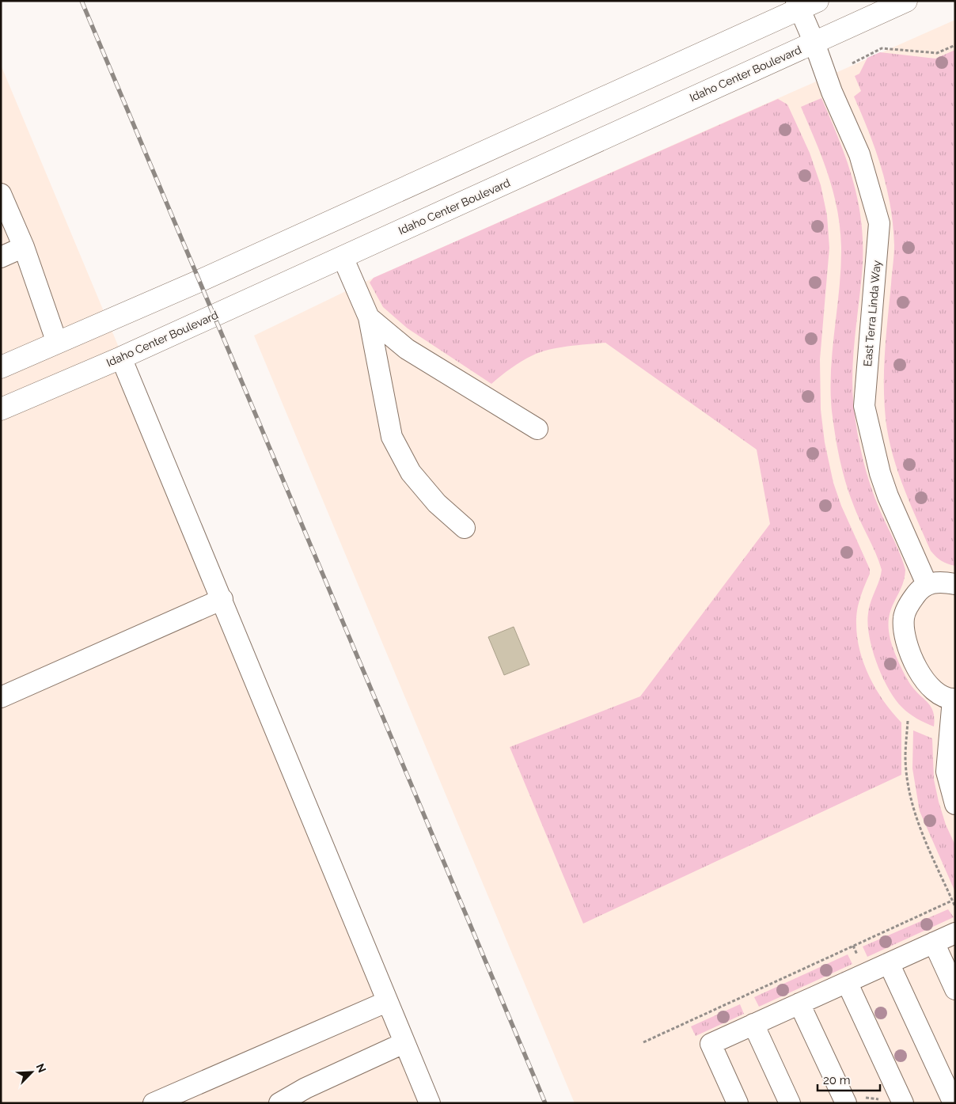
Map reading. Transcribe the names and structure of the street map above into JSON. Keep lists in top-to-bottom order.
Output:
{
  "streets": {
    "main road": ["Idaho Center Boulevard"],
    "street": ["East Terra Linda Way"]
  },
  "crossings": [
    ["Idaho Center Boulevard", "East Terra Linda Way"]
  ],
  "scale_bar": "20 m",
  "north": "top right"
}
